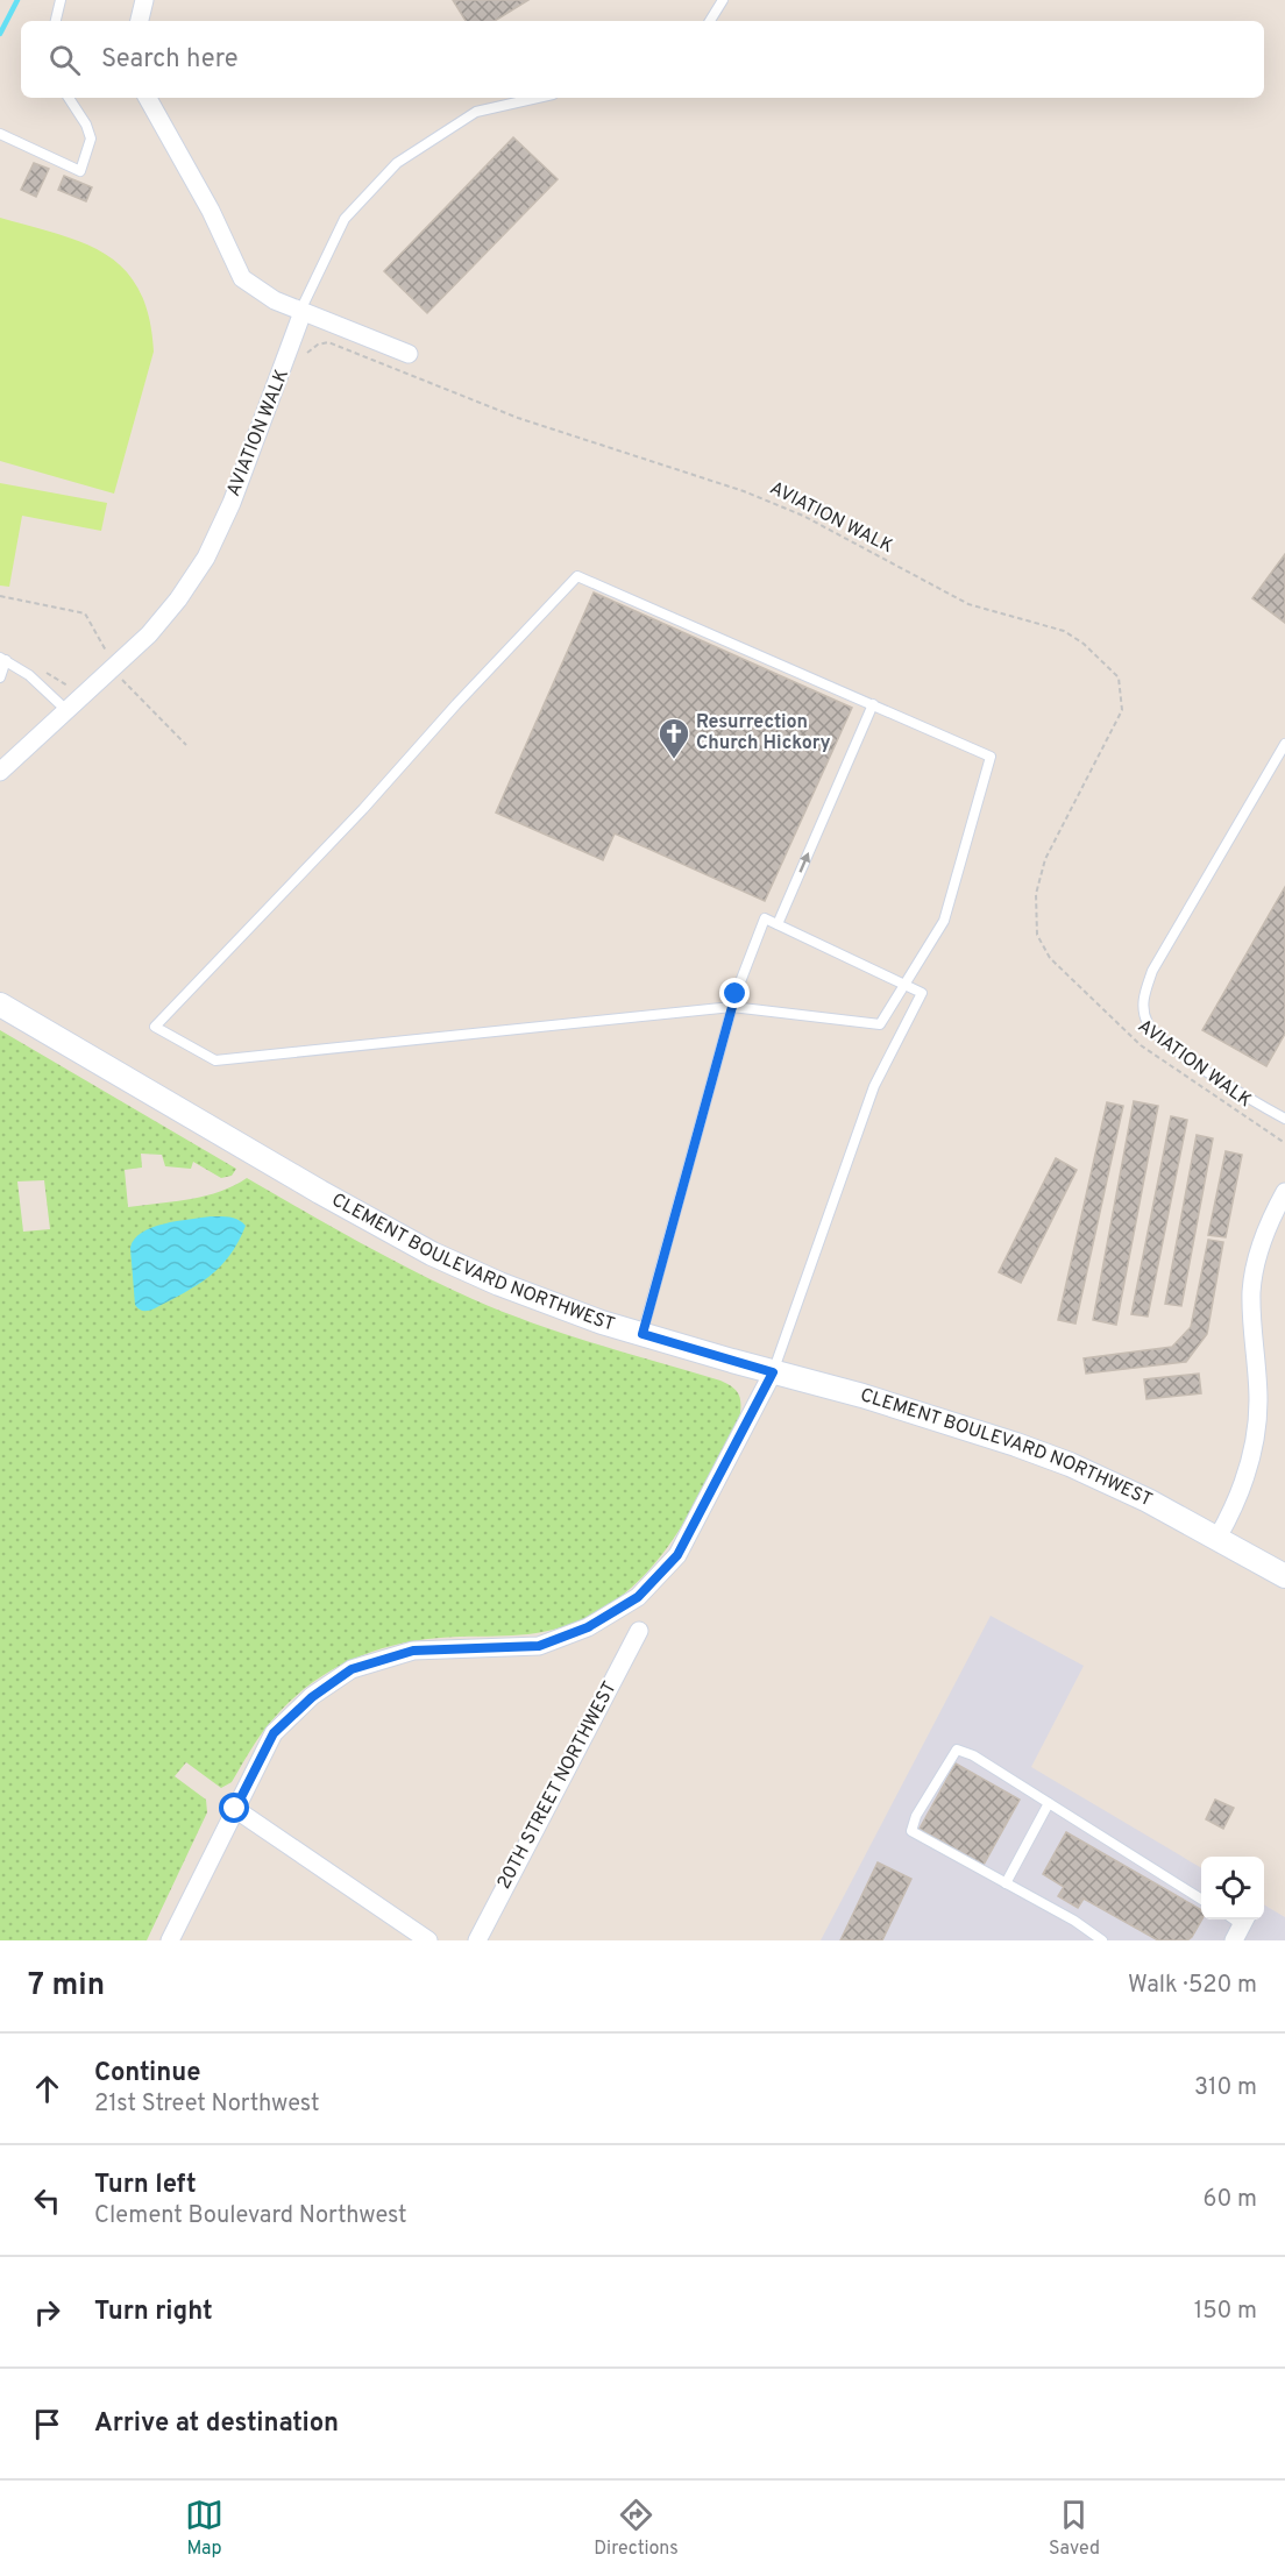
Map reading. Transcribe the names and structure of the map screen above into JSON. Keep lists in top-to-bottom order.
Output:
{
  "streets": {
    "street": ["CLEMENT BOULEVARD NORTHWEST", "20TH STREET NORTHWEST"],
    "path": ["AVIATION WALK"]
  },
  "places": {
    "church": ["Resurrection Church Hickory"]
  },
  "page": {
    "search": "Search here",
    "heading": ["7 min", "Walk · 520 m"],
    "list": [
      ["Continue", "21st Street Northwest", "310 m"],
      ["Turn left", "Clement Boulevard Northwest", "60 m"],
      ["Turn right", "150 m"],
      "Arrive at destination"
    ],
    "nav": ["Map", "Directions", "Saved"]
  }
}
